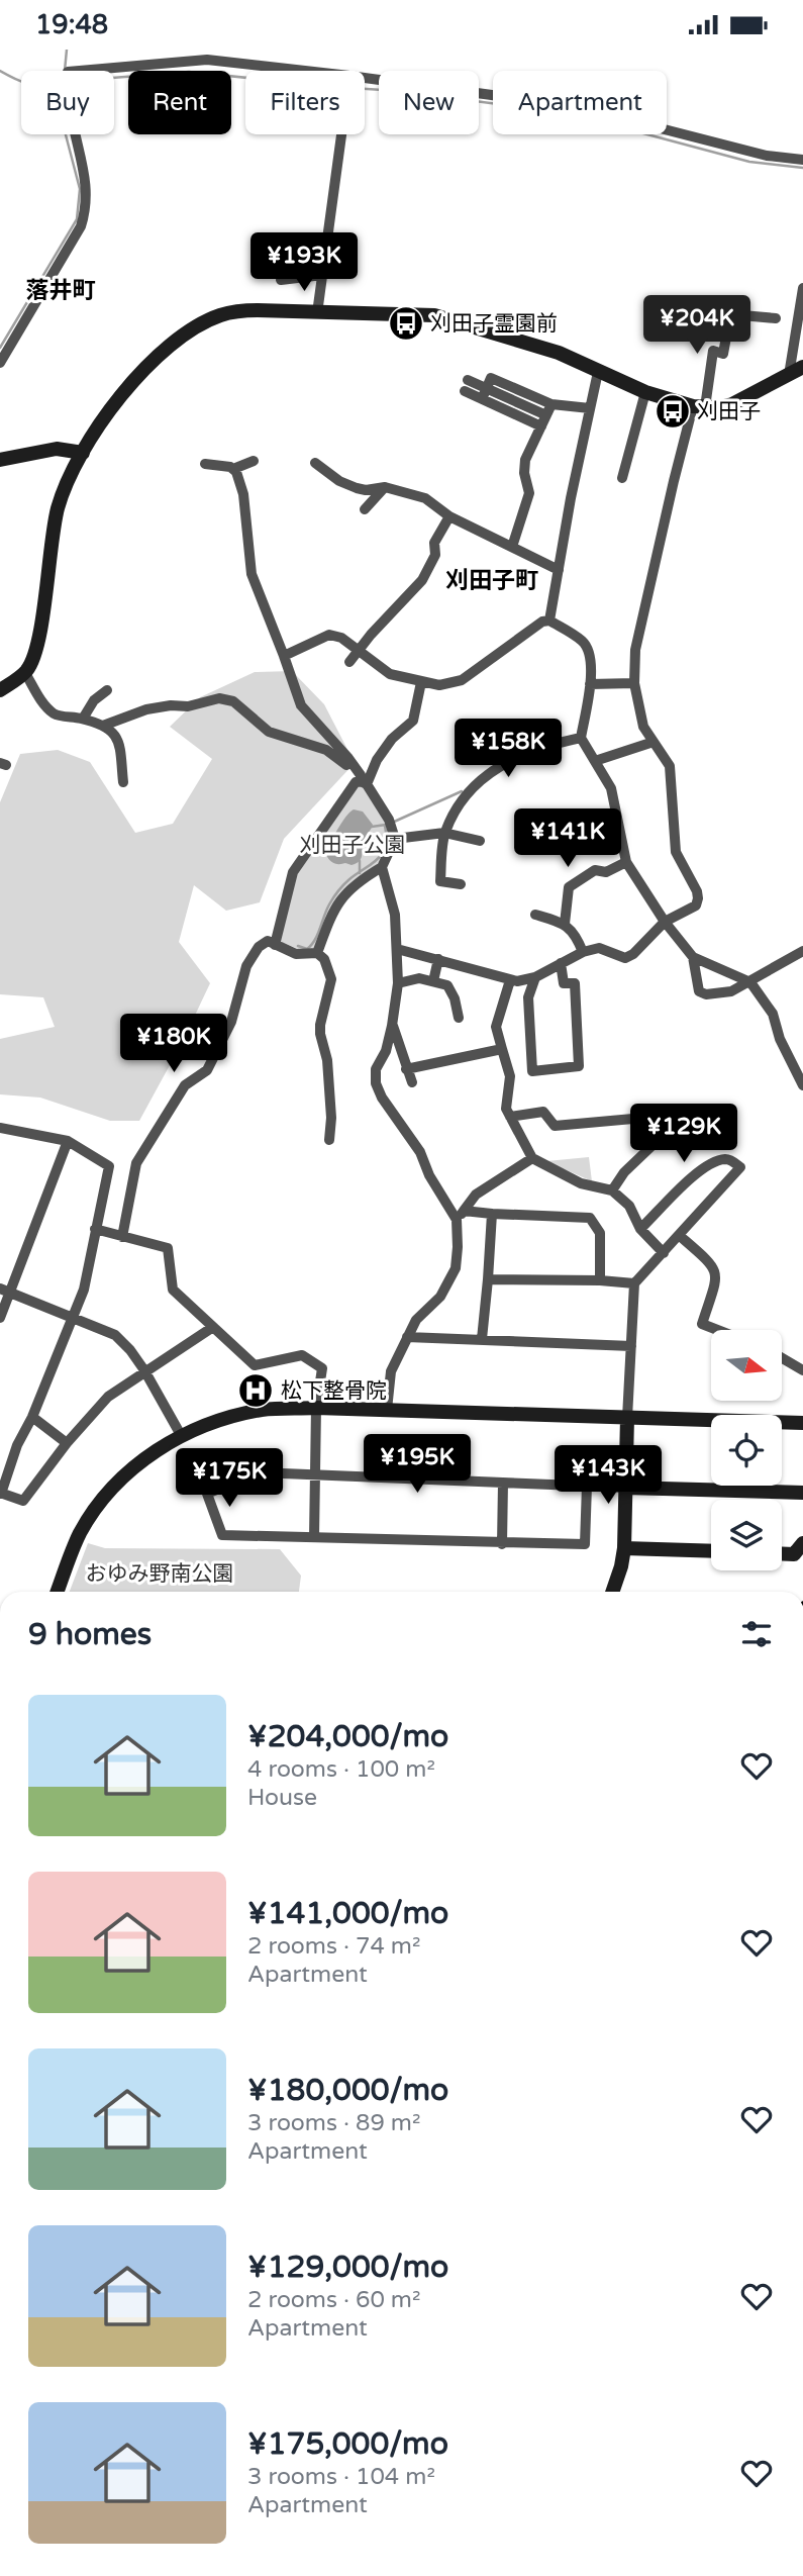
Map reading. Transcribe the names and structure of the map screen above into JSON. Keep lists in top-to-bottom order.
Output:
{
  "districts": ["落井町", "刈田子町"],
  "parks": ["刈田子公園", "おゆみ野南公園"],
  "places": {
    "bus stop": ["刈田子霊園前", "刈田子"],
    "hospital": ["松下整骨院"]
  },
  "north": "right",
  "page": {
    "status": "19:48",
    "chip": [
      "Buy",
      "Rent",
      "Filters",
      "New",
      "Apartment"
    ],
    "price": [
      "¥193K",
      "¥204K",
      "¥158K",
      "¥141K",
      "¥180K",
      "¥129K",
      "¥195K",
      "¥143K",
      "¥175K"
    ],
    "heading": "9 homes",
    "list": [
      {
        "name": "¥204,000/mo",
        "note": "4 rooms · 100 m² · House"
      },
      {
        "name": "¥141,000/mo",
        "note": "2 rooms · 74 m² · Apartment"
      },
      {
        "name": "¥180,000/mo",
        "note": "3 rooms · 89 m² · Apartment"
      },
      {
        "name": "¥129,000/mo",
        "note": "2 rooms · 60 m² · Apartment"
      },
      {
        "name": "¥175,000/mo",
        "note": "3 rooms · 104 m² · Apartment"
      }
    ]
  }
}
